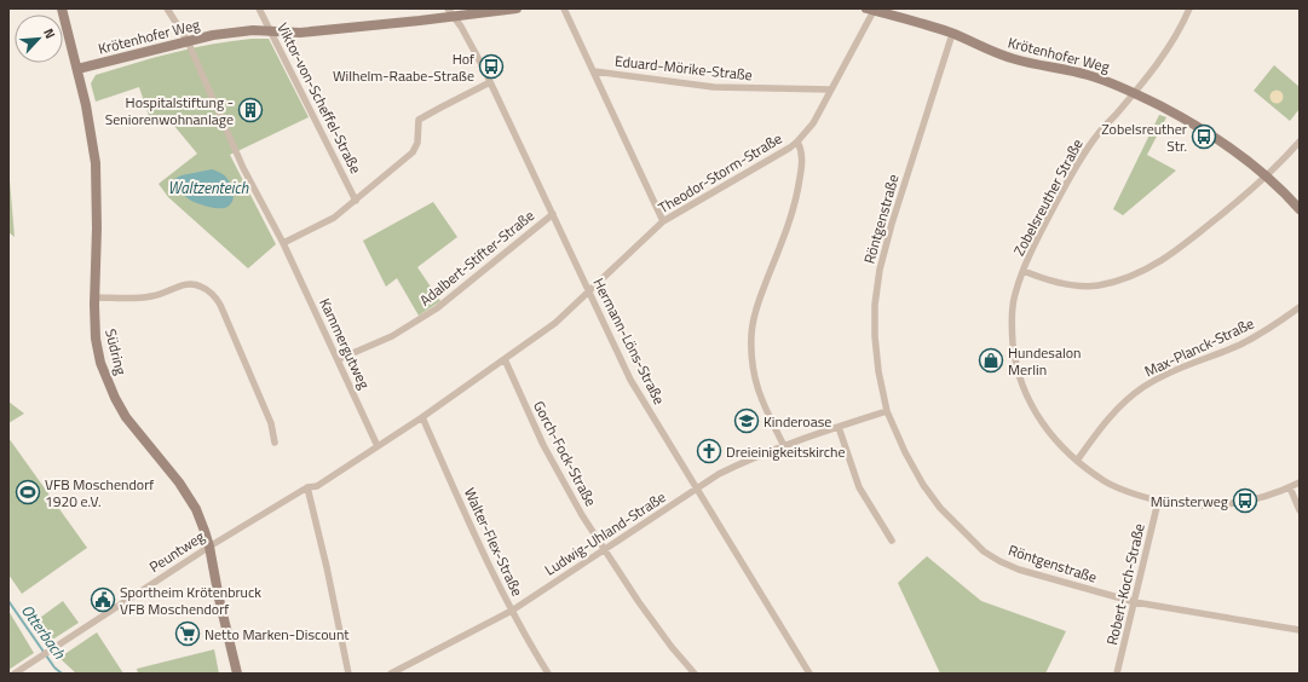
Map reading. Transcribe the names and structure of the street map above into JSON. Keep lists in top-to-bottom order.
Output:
{
  "streets": {
    "street": [
      "Krötenhofer Weg",
      "Eduard-Mörike-Straße",
      "Viktor-von-Scheffel-Straße",
      "Theodor-Storm-Straße",
      "Zobelsreuther Straße",
      "Röntgenstraße",
      "Adalbert-Stifter-Straße",
      "Hermann-Löns-Straße",
      "Kammergutweg",
      "Max-Planck-Straße",
      "Südring",
      "Gorch-Fock-Straße",
      "Ludwig-Uhland-Straße",
      "Walter-Flex-Straße",
      "Peuntweg",
      "Robert-Koch-Straße"
    ]
  },
  "crossings": [
    ["Krötenhofer Weg", "Viktor-von-Scheffel-Straße"],
    ["Krötenhofer Weg", "Theodor-Storm-Straße"],
    ["Krötenhofer Weg", "Zobelsreuther Straße"],
    ["Krötenhofer Weg", "Röntgenstraße"],
    ["Krötenhofer Weg", "Hermann-Löns-Straße"],
    ["Krötenhofer Weg", "Kammergutweg"],
    ["Krötenhofer Weg", "Südring"],
    ["Eduard-Mörike-Straße", "Theodor-Storm-Straße"],
    ["Theodor-Storm-Straße", "Hermann-Löns-Straße"],
    ["Theodor-Storm-Straße", "Kammergutweg"],
    ["Theodor-Storm-Straße", "Gorch-Fock-Straße"],
    ["Theodor-Storm-Straße", "Walter-Flex-Straße"],
    ["Zobelsreuther Straße", "Max-Planck-Straße"],
    ["Zobelsreuther Straße", "Robert-Koch-Straße"],
    ["Röntgenstraße", "Ludwig-Uhland-Straße"],
    ["Röntgenstraße", "Robert-Koch-Straße"],
    ["Adalbert-Stifter-Straße", "Hermann-Löns-Straße"],
    ["Adalbert-Stifter-Straße", "Kammergutweg"],
    ["Hermann-Löns-Straße", "Ludwig-Uhland-Straße"],
    ["Südring", "Peuntweg"],
    ["Gorch-Fock-Straße", "Ludwig-Uhland-Straße"],
    ["Ludwig-Uhland-Straße", "Walter-Flex-Straße"]
  ],
  "water": ["Waltzenteich", "Otterbach"],
  "places": {
    "bus stop": ["Hof Wilhelm-Raabe-Straße", "Zobelsreuther Str.", "Münsterweg"],
    "building": ["Hospitalstiftung - Seniorenwohnanlage"],
    "shop": ["Hundesalon Merlin"],
    "school or university": ["Kinderoase"],
    "church": ["Dreieinigkeitskirche"],
    "sports": ["VFB Moschendorf 1920 e.V."],
    "public building": ["Sportheim Krötenbruck VFB Moschendorf"],
    "supermarket": ["Netto Marken-Discount"]
  },
  "north": "top right"
}
